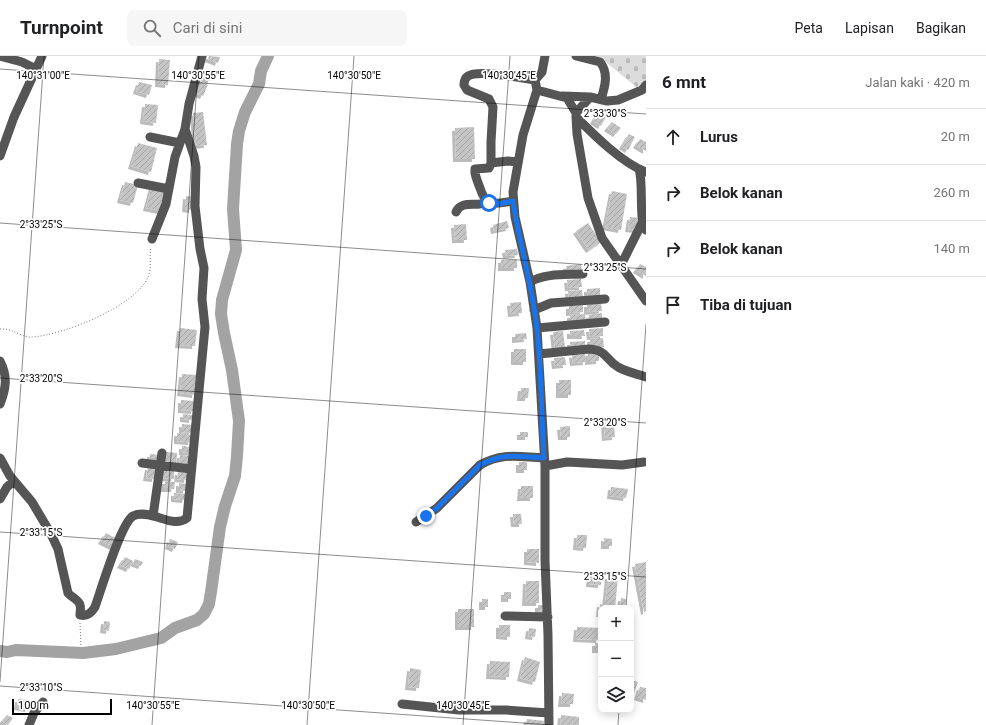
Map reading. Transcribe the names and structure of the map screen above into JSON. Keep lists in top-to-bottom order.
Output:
{
  "scale_bar": "100 m",
  "page": {
    "header": "Turnpoint",
    "search": "Cari di sini",
    "nav": ["Peta", "Lapisan", "Bagikan"],
    "heading": ["6 mnt", "Jalan kaki · 420 m"],
    "list": [
      ["Lurus", "20 m"],
      ["Belok kanan", "260 m"],
      ["Belok kanan", "140 m"],
      "Tiba di tujuan"
    ],
    "map_buttons": ["+", "−"],
    "scale": "100 m"
  },
  "coordinates": [
    "140°31'00\"E",
    "140°30'55\"E",
    "140°30'50\"E",
    "140°30'45\"E",
    "2°33'30\"S",
    "2°33'25\"S",
    "2°33'20\"S",
    "2°33'15\"S",
    "2°33'10\"S"
  ]
}
